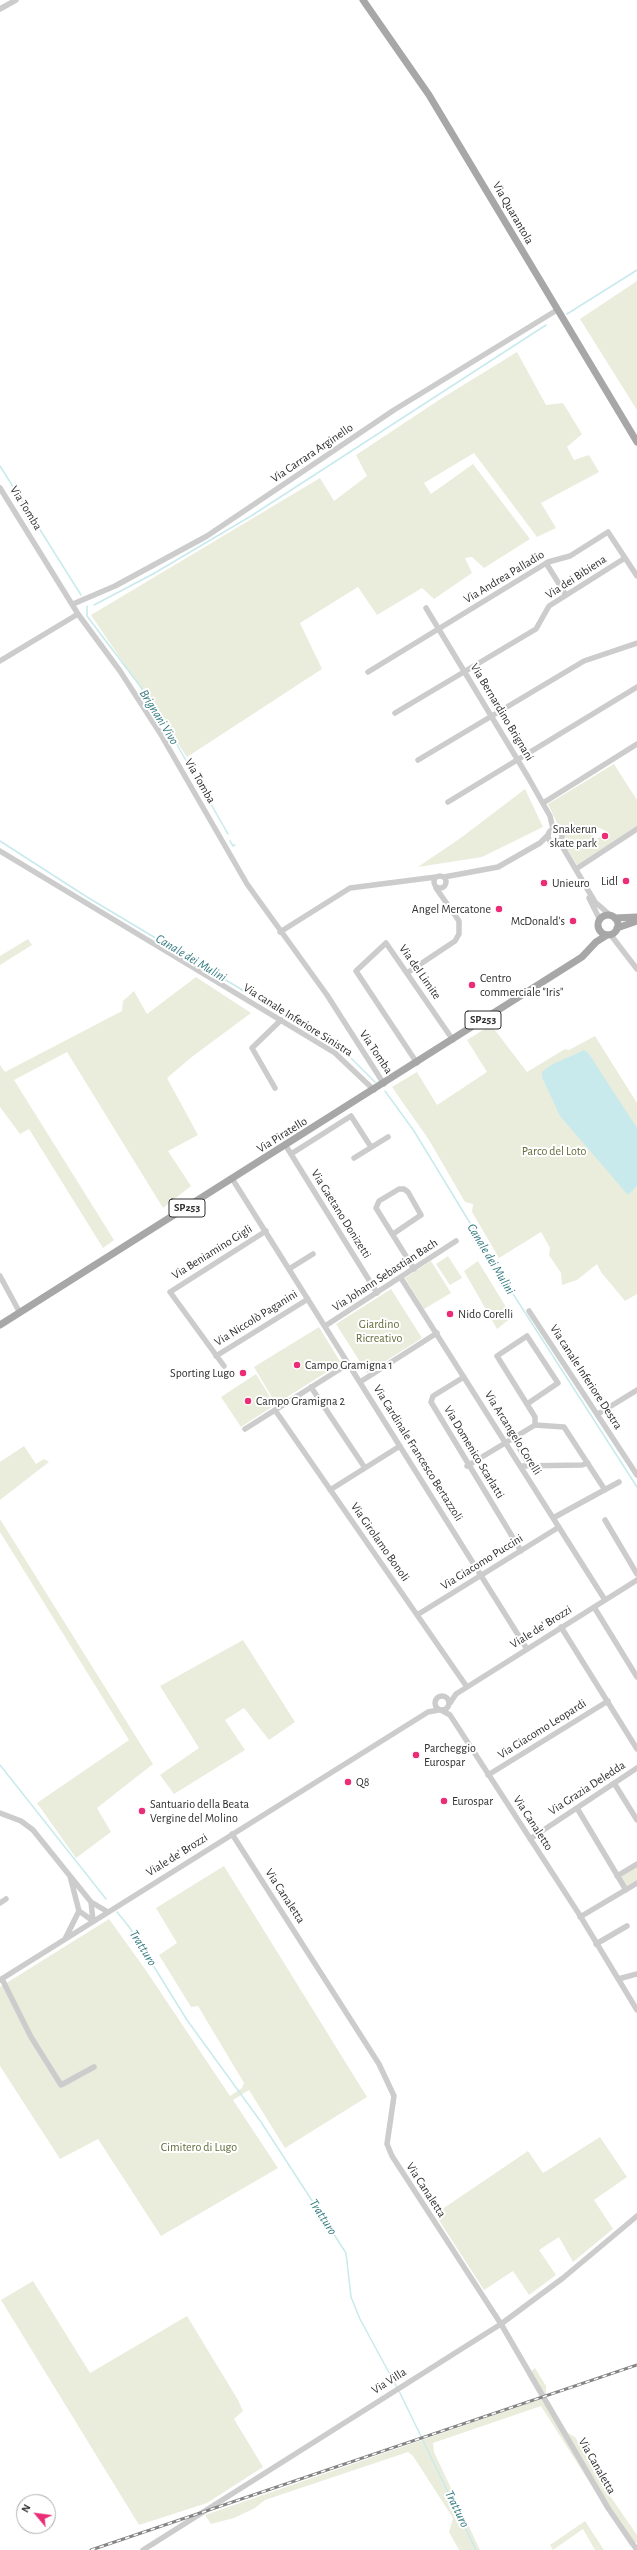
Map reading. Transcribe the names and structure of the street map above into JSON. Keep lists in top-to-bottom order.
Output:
{
  "streets": {
    "main road": ["Via Quarantola", "SP253", "Via Piratello"],
    "street": [
      "Via Carrara Arginello",
      "Via Tomba",
      "Via Andrea Palladio",
      "Via dei Bibiena",
      "Via Bernardino Brignani",
      "Via del Limite",
      "Via canale Inferiore Sinistra",
      "Via Gaetano Donizetti",
      "Via Beniamino Gigli",
      "Via Johann Sebastian Bach",
      "Via Niccolò Paganini",
      "Via canale Inferiore Destra",
      "Via Arcangelo Corelli",
      "Via Domenico Scarlatti",
      "Via Cardinale Francesco Bertazzoli",
      "Via Girolamo Bonoli",
      "Via Giacomo Puccini",
      "Viale de' Brozzi",
      "Via Giacomo Leopardi",
      "Via Grazia Deledda",
      "Via Canaletto",
      "Via Canaletta",
      "Via Villa"
    ]
  },
  "crossings": [
    ["Via Quarantola", "Via Carrara Arginello"],
    ["Via Carrara Arginello", "Via Tomba"],
    ["Via Tomba", "Via Piratello"],
    ["Via Andrea Palladio", "Via dei Bibiena"],
    ["Via Andrea Palladio", "Via Bernardino Brignani"],
    ["Via dei Bibiena", "Via Bernardino Brignani"],
    ["Via del Limite", "Via Piratello"],
    ["Via canale Inferiore Sinistra", "Via Piratello"],
    ["Via Piratello", "Via Gaetano Donizetti"],
    ["Via Piratello", "Via Cardinale Francesco Bertazzoli"],
    ["Via Gaetano Donizetti", "Via Johann Sebastian Bach"],
    ["Via Beniamino Gigli", "Via Niccolò Paganini"],
    ["Via Beniamino Gigli", "Via Cardinale Francesco Bertazzoli"],
    ["Via Johann Sebastian Bach", "Via Arcangelo Corelli"],
    ["Via Johann Sebastian Bach", "Via Cardinale Francesco Bertazzoli"],
    ["Via Niccolò Paganini", "Via Cardinale Francesco Bertazzoli"],
    ["Via Arcangelo Corelli", "Via Domenico Scarlatti"],
    ["Via Arcangelo Corelli", "Via Giacomo Puccini"],
    ["Via Arcangelo Corelli", "Viale de' Brozzi"],
    ["Via Domenico Scarlatti", "Via Giacomo Puccini"],
    ["Via Cardinale Francesco Bertazzoli", "Via Giacomo Puccini"],
    ["Via Cardinale Francesco Bertazzoli", "Viale de' Brozzi"],
    ["Via Girolamo Bonoli", "Via Giacomo Puccini"],
    ["Via Girolamo Bonoli", "Viale de' Brozzi"],
    ["Viale de' Brozzi", "Via Canaletto"],
    ["Viale de' Brozzi", "Via Canaletta"],
    ["Via Giacomo Leopardi", "Via Canaletto"],
    ["Via Grazia Deledda", "Via Canaletto"],
    ["Via Canaletta", "Via Villa"]
  ],
  "water": ["Brignani Vivo", "Canale dei Mulini", "Tratturo"],
  "parks": ["Parco del Loto", "Giardino Ricreativo", "Cimitero di Lugo"],
  "places": [
    "Snakerun skate park",
    "Lidl",
    "Unieuro",
    "Angel Mercatone",
    "McDonald's",
    "Centro commerciale \"Iris\"",
    "Nido Corelli",
    "Campo Gramigna 1",
    "Sporting Lugo",
    "Campo Gramigna 2",
    "Parcheggio Eurospar",
    "Q8",
    "Eurospar",
    "Santuario della Beata Vergine del Molino"
  ],
  "north": "top left"
}
